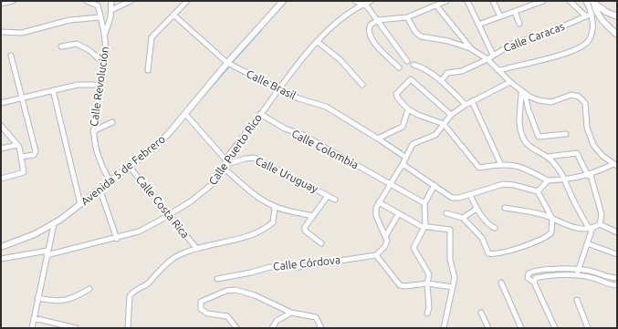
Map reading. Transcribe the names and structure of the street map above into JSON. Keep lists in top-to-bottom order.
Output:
{
  "streets": {
    "street": [
      "Calle Caracas",
      "Calle Brasil",
      "Calle Revolución",
      "Calle Puerto Rico",
      "Calle Colombia",
      "Avenida 5 de Febrero",
      "Calle Uruguay",
      "Calle Costa Rica",
      "Calle Córdova"
    ]
  },
  "crossings": [
    ["Calle Brasil", "Calle Puerto Rico"],
    ["Calle Brasil", "Avenida 5 de Febrero"],
    ["Calle Revolución", "Avenida 5 de Febrero"],
    ["Calle Puerto Rico", "Calle Colombia"],
    ["Calle Puerto Rico", "Calle Uruguay"],
    ["Calle Puerto Rico", "Calle Costa Rica"],
    ["Avenida 5 de Febrero", "Calle Costa Rica"]
  ]
}
